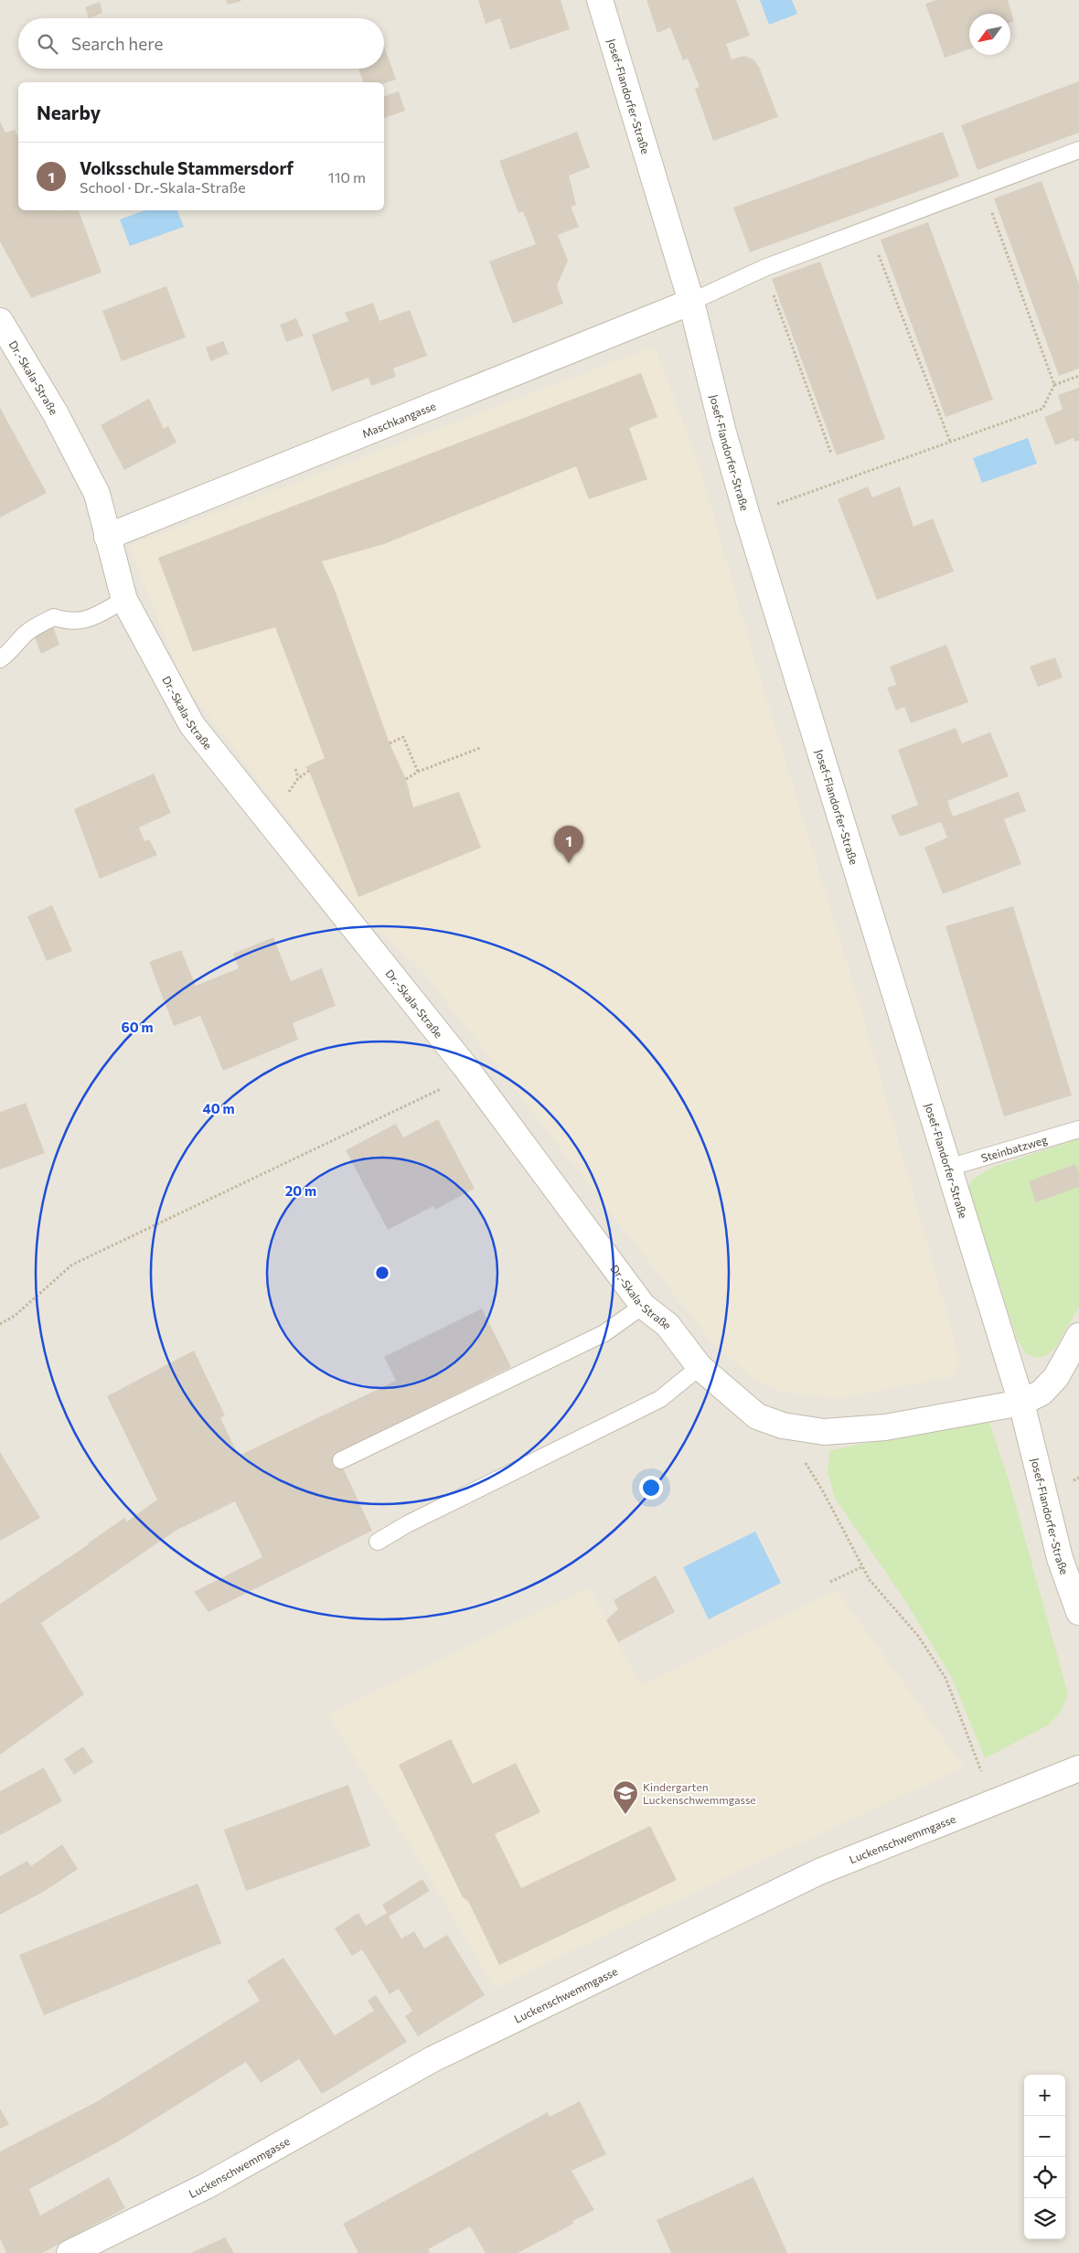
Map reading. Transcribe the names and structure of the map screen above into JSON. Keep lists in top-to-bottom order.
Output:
{
  "streets": {
    "street": [
      "Josef-Flandorfer-Straße",
      "Dr.-Skala-Straße",
      "Maschkangasse",
      "Luckenschwemmgasse"
    ],
    "lane": ["Steinbatzweg"]
  },
  "crossings": [
    ["Josef-Flandorfer-Straße", "Dr.-Skala-Straße"],
    ["Josef-Flandorfer-Straße", "Maschkangasse"],
    ["Josef-Flandorfer-Straße", "Steinbatzweg"],
    ["Dr.-Skala-Straße", "Maschkangasse"]
  ],
  "places": {
    "school or university": ["Kindergarten Luckenschwemmgasse"]
  },
  "north": "bottom left",
  "page": {
    "search": "Search here",
    "heading": "Nearby",
    "list": [
      {
        "mark": "1",
        "name": "Volksschule Stammersdorf",
        "note": "School · Dr.-Skala-Straße",
        "value": "110 m"
      }
    ],
    "pins": "1",
    "map_buttons": ["+", "−"]
  },
  "rings": ["60 m", "40 m", "20 m"]
}
